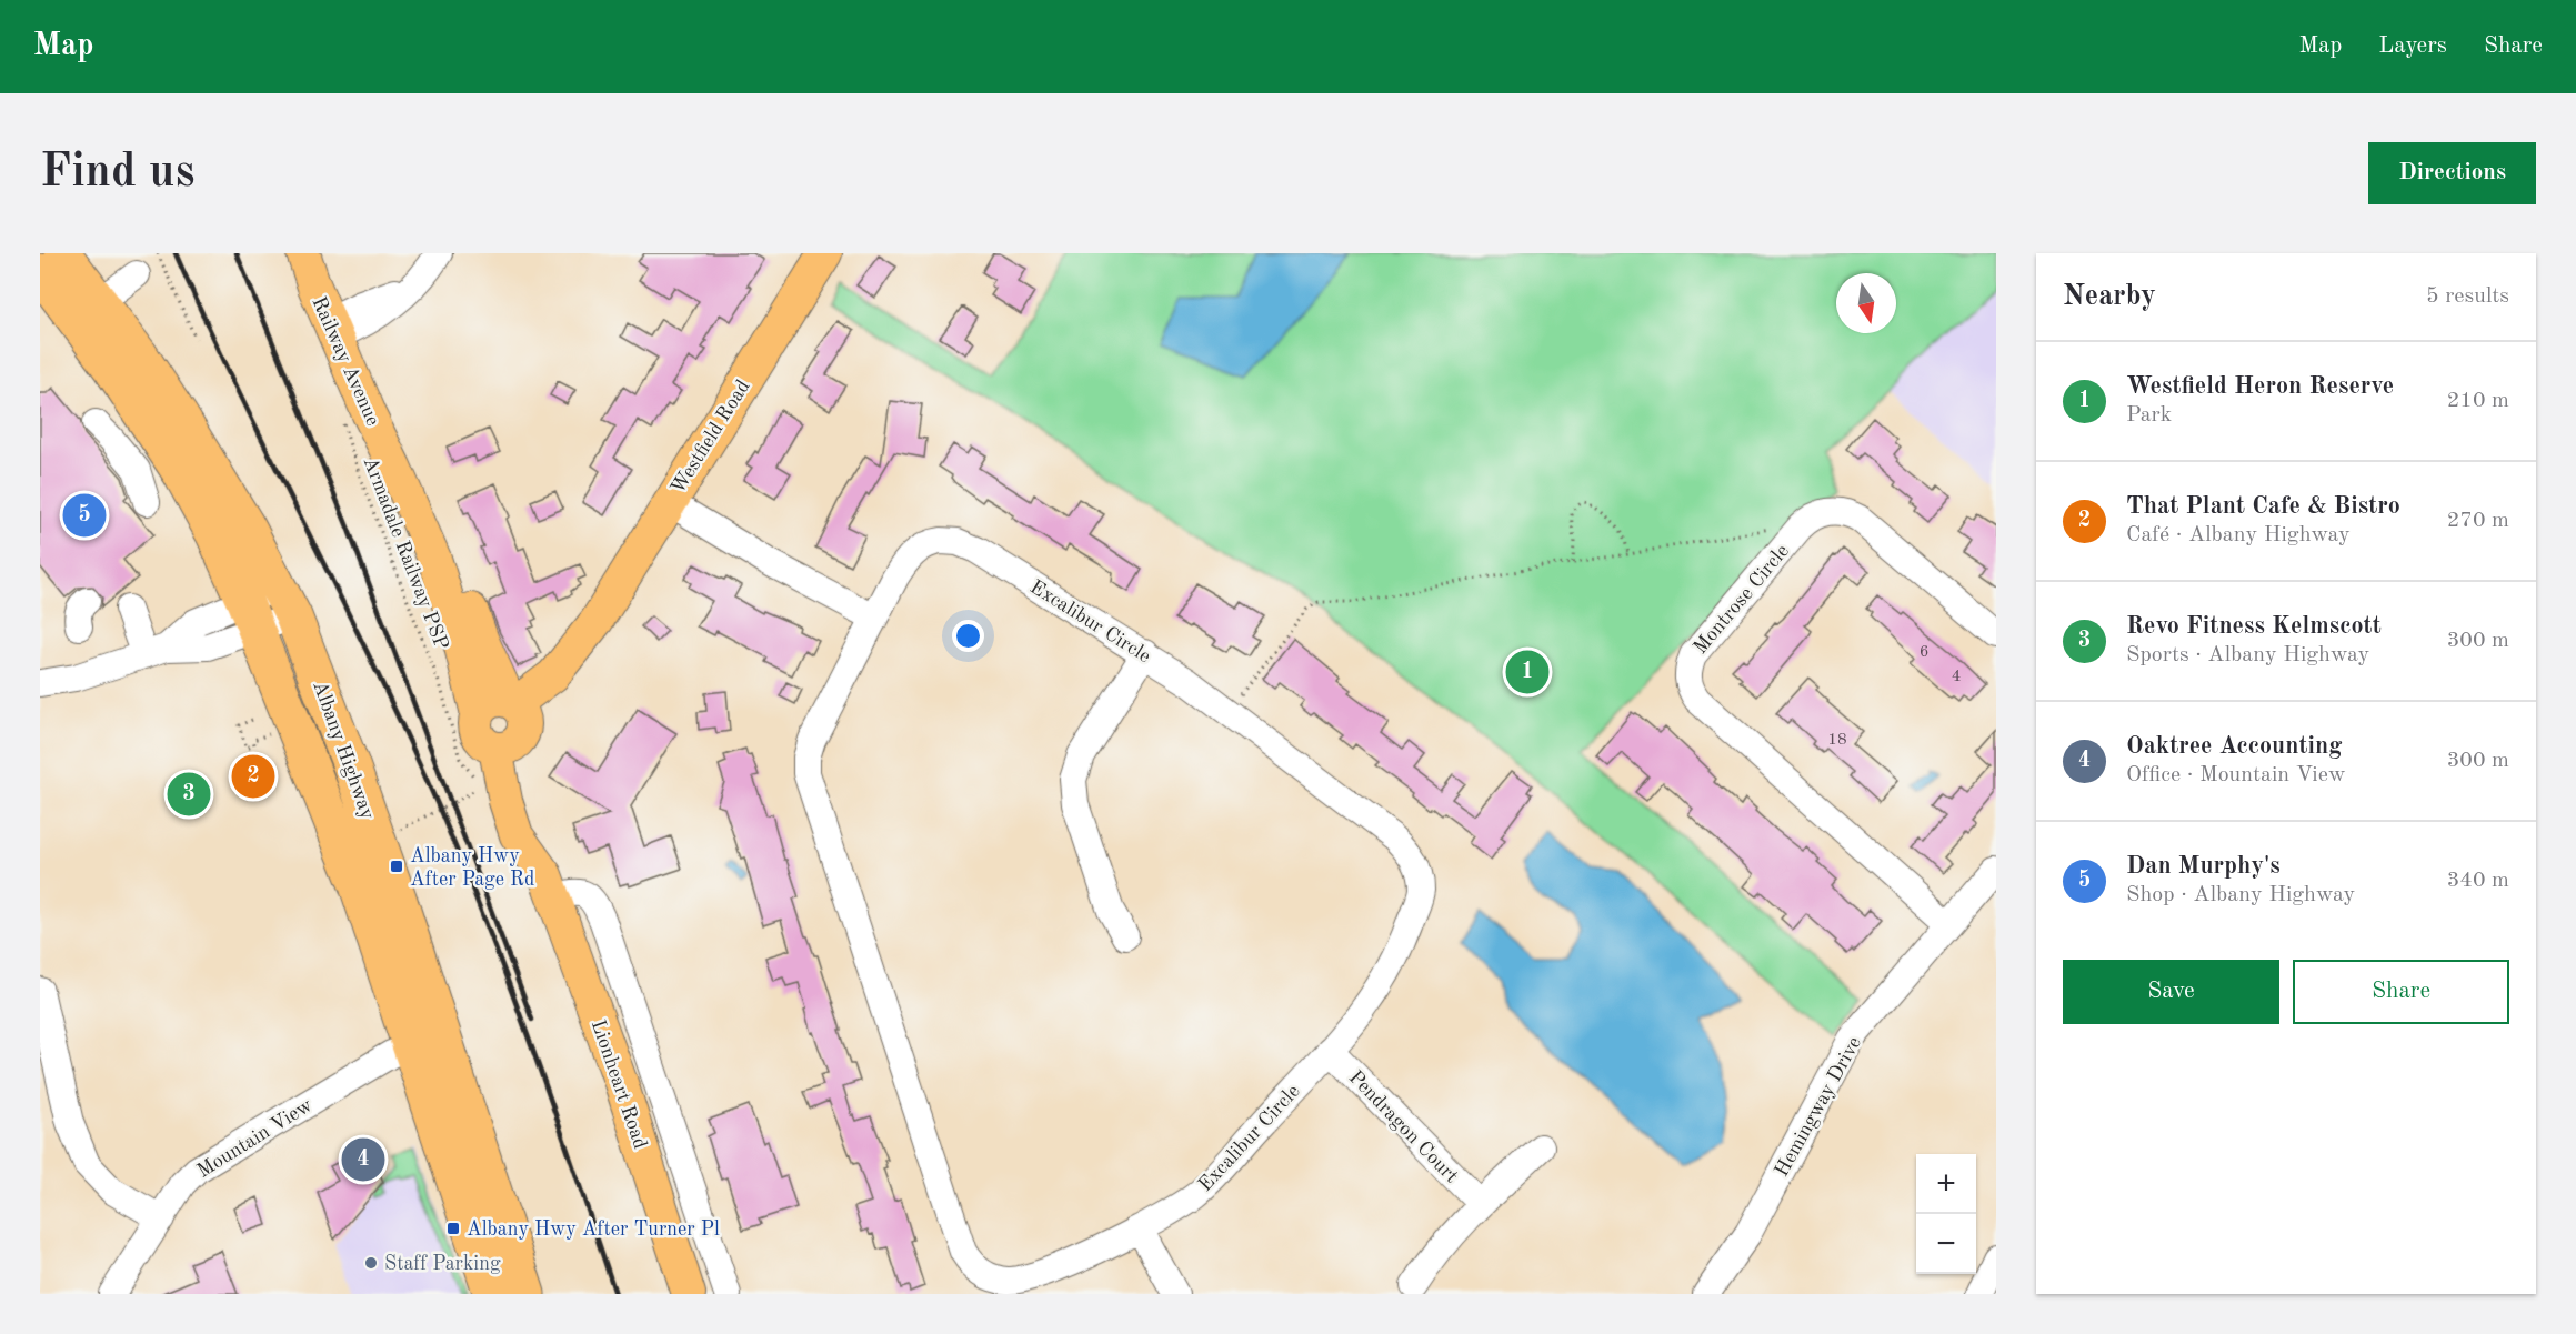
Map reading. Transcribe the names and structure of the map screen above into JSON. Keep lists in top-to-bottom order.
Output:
{
  "streets": {
    "highway": ["Albany Highway"],
    "main road": ["Railway Avenue", "Westfield Road", "Lionheart Road"],
    "street": [
      "Montrose Circle",
      "Excalibur Circle",
      "Hemingway Drive",
      "Pendragon Court",
      "Mountain View"
    ],
    "path": ["Armadale Railway PSP"]
  },
  "crossings": [
    ["Railway Avenue", "Westfield Road"],
    ["Railway Avenue", "Lionheart Road"],
    ["Westfield Road", "Lionheart Road"],
    ["Montrose Circle", "Hemingway Drive"],
    ["Excalibur Circle", "Pendragon Court"],
    ["Albany Highway", "Mountain View"]
  ],
  "places": {
    "transit": ["Albany Hwy After Page Rd", "Albany Hwy After Turner Pl"],
    "other": ["Staff Parking"]
  },
  "house_numbers": ["6", "4", "18"],
  "north": "bottom",
  "page": {
    "header": "Map",
    "nav": ["Map", "Layers", "Share"],
    "buttons": [
      "Directions",
      ["Save", "Share"]
    ],
    "title": "Find us",
    "heading": ["Nearby", "5 results"],
    "list": [
      {
        "mark": "1",
        "name": "Westfield Heron Reserve",
        "note": "Park",
        "value": "210 m"
      },
      {
        "mark": "2",
        "name": "That Plant Cafe & Bistro",
        "note": "Café · Albany Highway",
        "value": "270 m"
      },
      {
        "mark": "3",
        "name": "Revo Fitness Kelmscott",
        "note": "Sports · Albany Highway",
        "value": "300 m"
      },
      {
        "mark": "4",
        "name": "Oaktree Accounting",
        "note": "Office · Mountain View",
        "value": "300 m"
      },
      {
        "mark": "5",
        "name": "Dan Murphy's",
        "note": "Shop · Albany Highway",
        "value": "340 m"
      }
    ],
    "pins": [
      "5",
      "1",
      "2",
      "3",
      "4"
    ],
    "map_buttons": ["+", "−"]
  }
}
